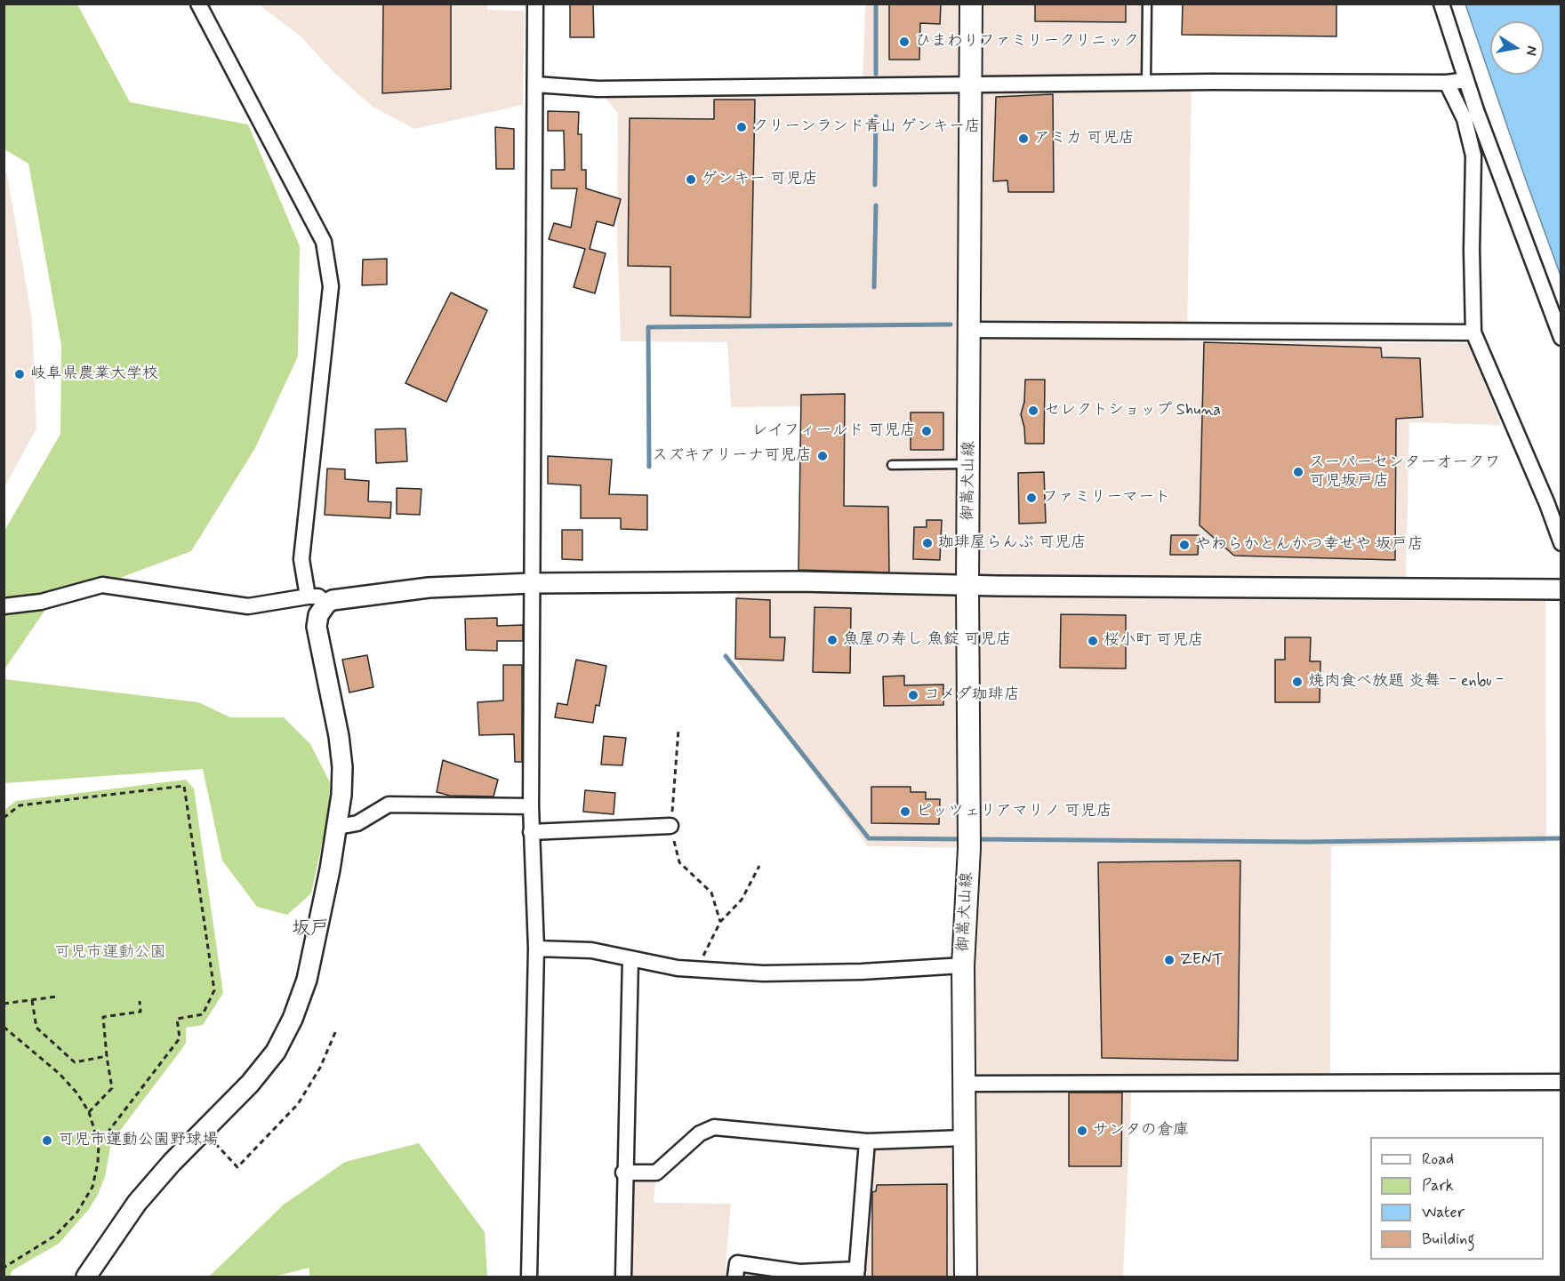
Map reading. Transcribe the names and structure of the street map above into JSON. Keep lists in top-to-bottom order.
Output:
{
  "streets": {
    "main road": ["御嵩犬山線"]
  },
  "districts": ["坂戸"],
  "parks": ["可児市運動公園"],
  "places": [
    "ひまわりファミリークリニック",
    "クリーンランド青山 ゲンキー店",
    "アミカ 可児店",
    "ゲンキー 可児店",
    "岐阜県農業大学校",
    "セレクトショップ Shuna",
    "レイフィールド 可児店",
    "スズキアリーナ可児店",
    "スーパーセンターオークワ 可児坂戸店",
    "ファミリーマート",
    "珈琲屋らんぷ 可児店",
    "やわらかとんかつ幸せや 坂戸店",
    "魚屋の寿し 魚錠 可児店",
    "桜小町 可児店",
    "焼肉食べ放題 炎舞 ‐enbu‐",
    "コメダ珈琲店",
    "ピッツェリアマリノ 可児店",
    "ZENT",
    "サンタの倉庫",
    "可児市運動公園野球場"
  ],
  "legend": [
    "Road",
    "Park",
    "Water",
    "Building"
  ],
  "north": "right"
}
